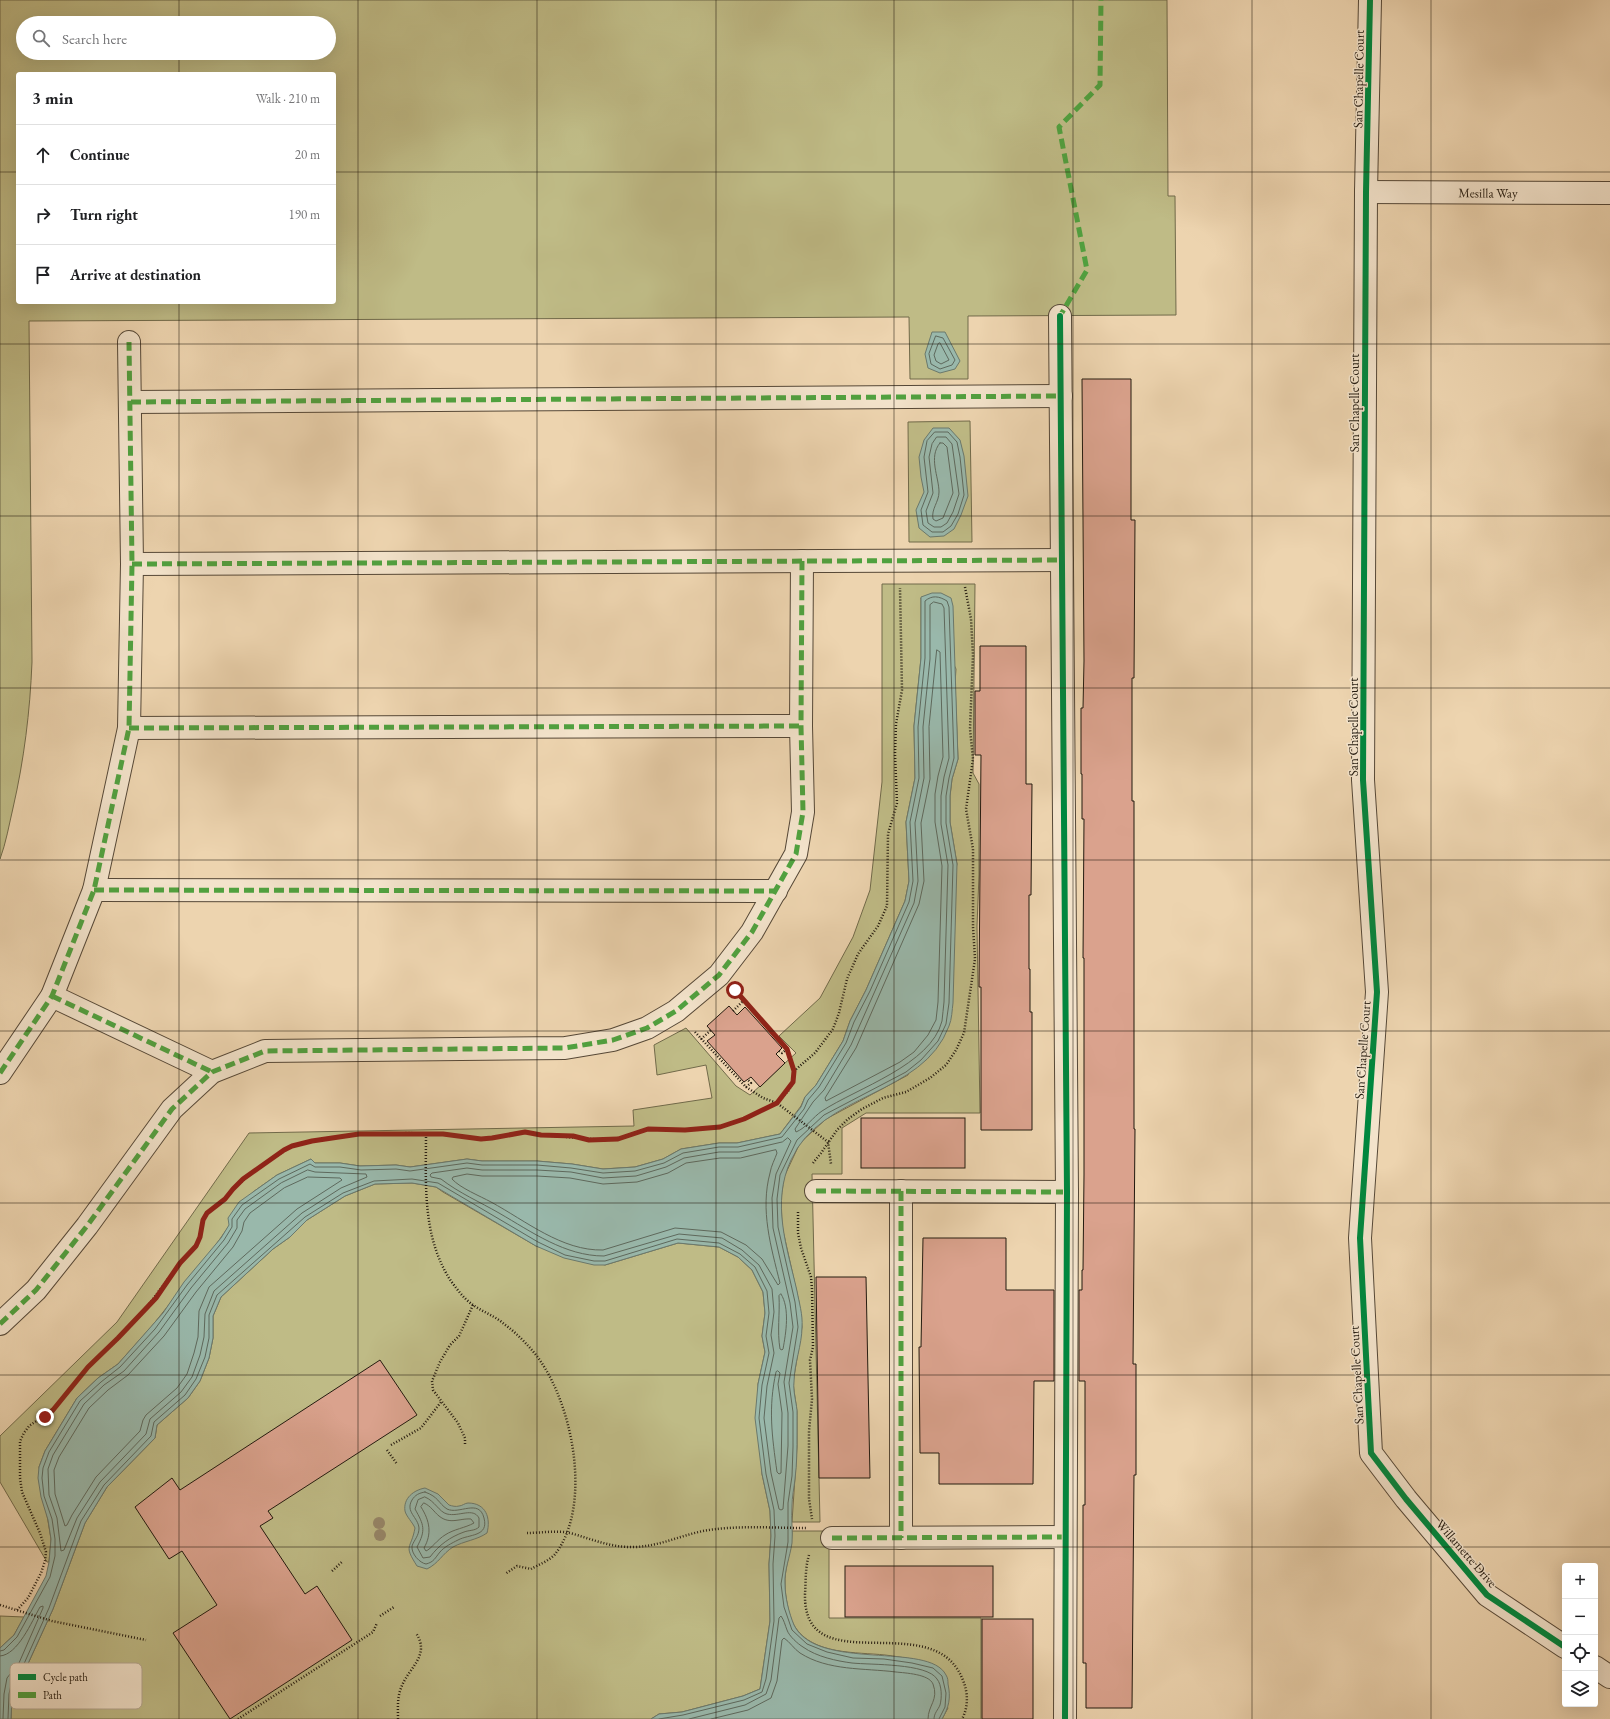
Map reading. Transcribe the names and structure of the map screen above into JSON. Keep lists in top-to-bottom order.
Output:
{
  "streets": {
    "street": ["San Chapelle Court", "Mesilla Way", "Willamette Drive"]
  },
  "crossings": [
    ["San Chapelle Court", "Mesilla Way"],
    ["San Chapelle Court", "Willamette Drive"]
  ],
  "legend": ["Cycle path", "Path"],
  "page": {
    "search": "Search here",
    "heading": ["3 min", "Walk · 210 m"],
    "list": [
      ["Continue", "20 m"],
      ["Turn right", "190 m"],
      "Arrive at destination"
    ],
    "map_buttons": ["+", "−"]
  }
}
